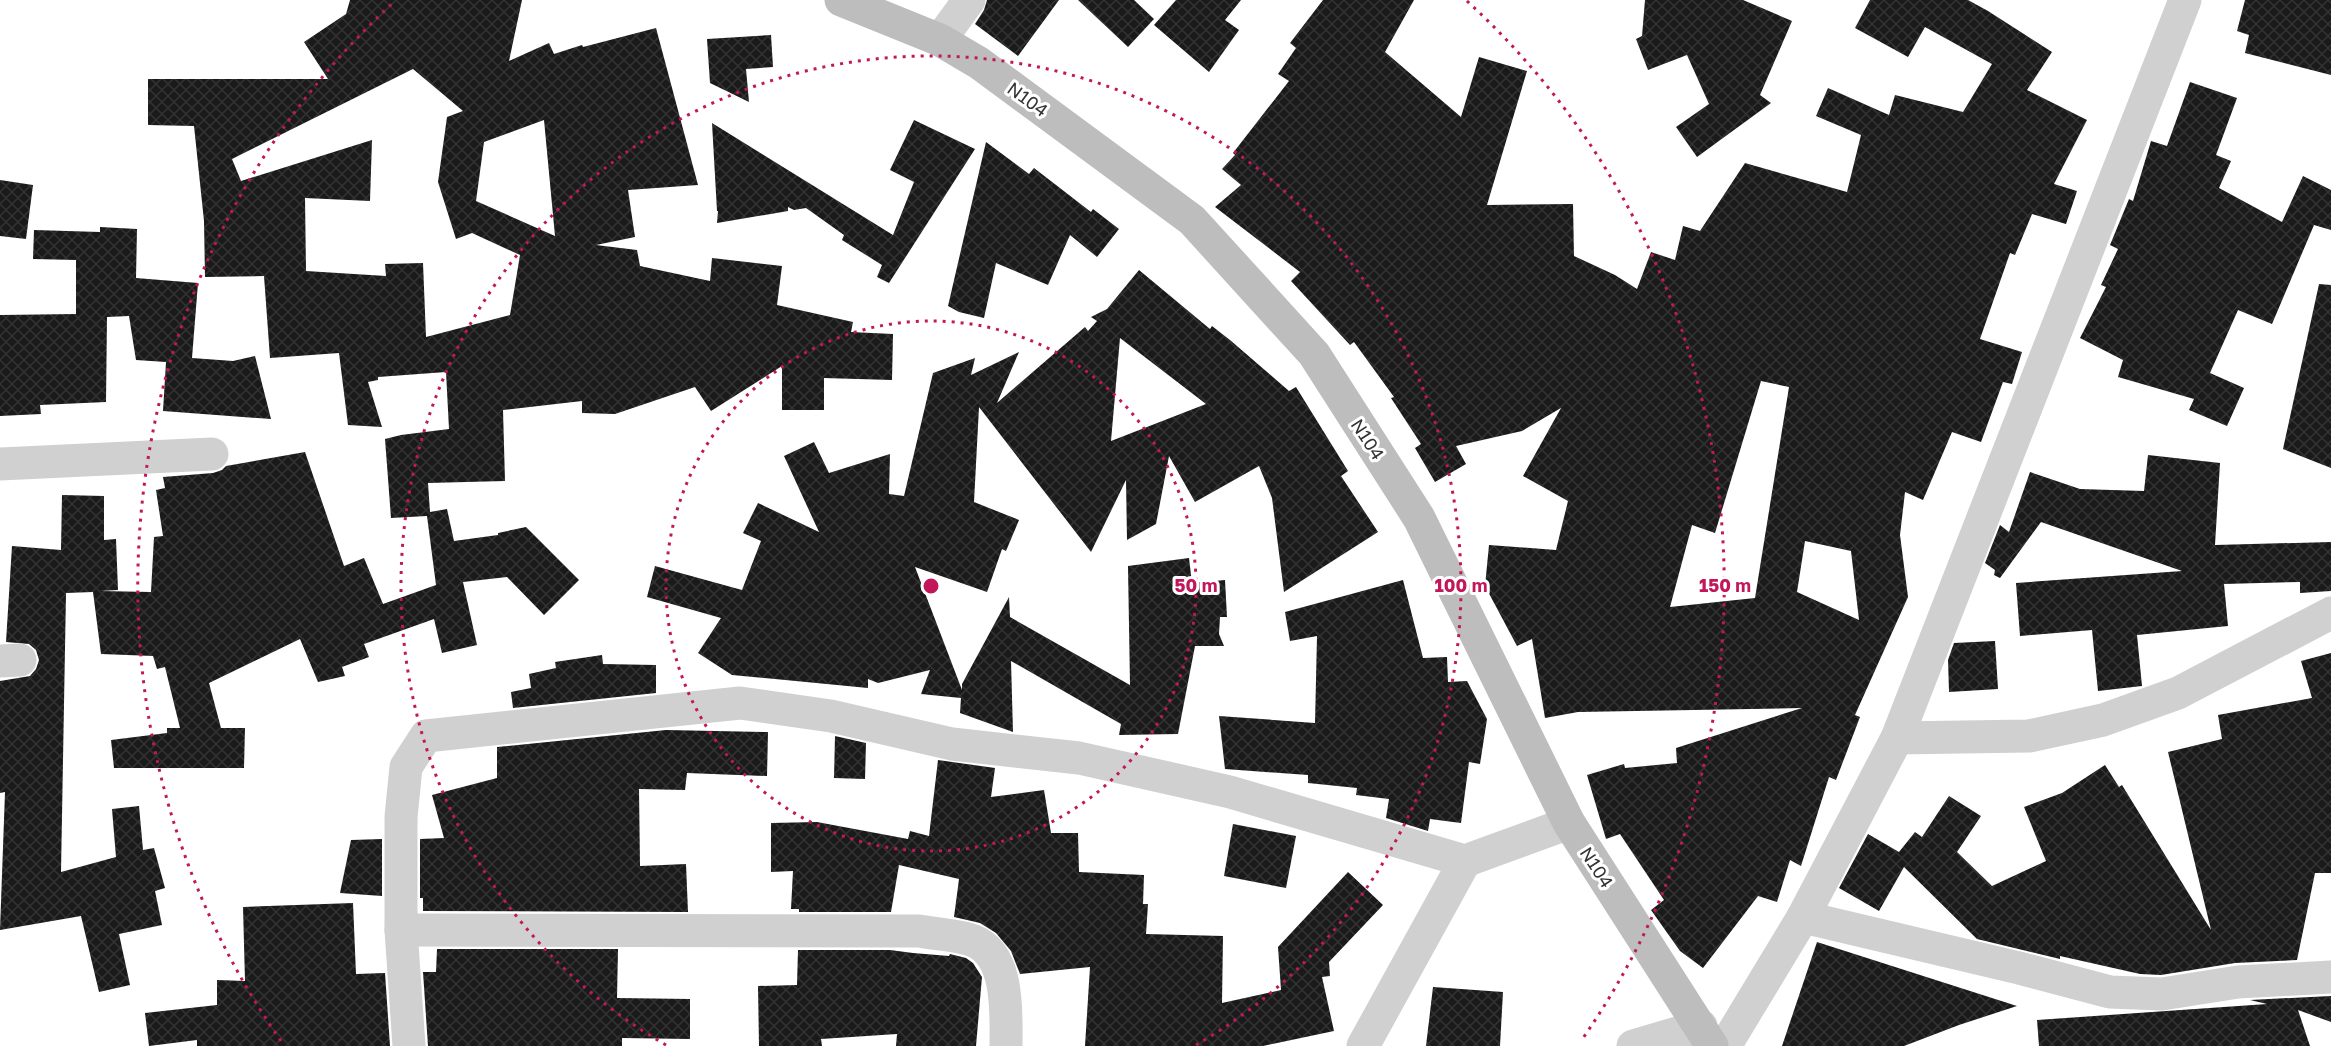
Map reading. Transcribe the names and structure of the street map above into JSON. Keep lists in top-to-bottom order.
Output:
{
  "streets": {
    "street": ["N104"]
  },
  "rings": ["50 m", "100 m", "150 m"]
}
